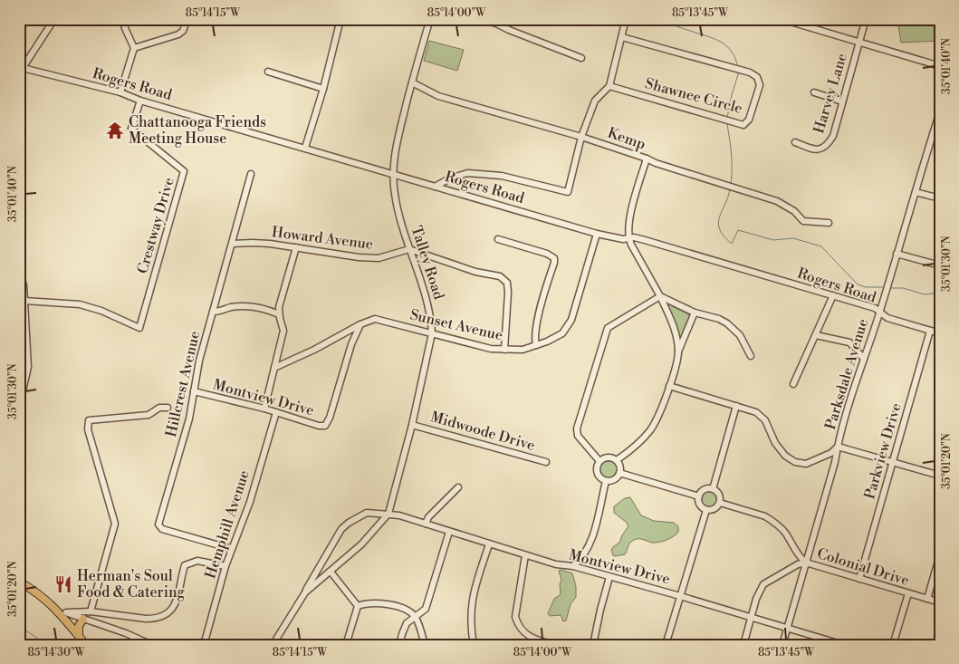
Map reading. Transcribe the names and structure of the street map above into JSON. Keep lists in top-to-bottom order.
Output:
{
  "streets": {
    "street": [
      "Rogers Road",
      "Harvey Lane",
      "Shawnee Circle",
      "Kemp",
      "Crestway Drive",
      "Howard Avenue",
      "Talley Road",
      "Sunset Avenue",
      "Parksdale Avenue",
      "Hillcrest Avenue",
      "Montview Drive",
      "Midwoode Drive",
      "Parkview Drive",
      "Hemphill Avenue",
      "Colonial Drive"
    ]
  },
  "crossings": [
    ["Rogers Road", "Crestway Drive"],
    ["Rogers Road", "Talley Road"],
    ["Rogers Road", "Sunset Avenue"],
    ["Rogers Road", "Parksdale Avenue"],
    ["Rogers Road", "Parkview Drive"],
    ["Kemp", "Talley Road"],
    ["Howard Avenue", "Talley Road"],
    ["Howard Avenue", "Hillcrest Avenue"],
    ["Talley Road", "Sunset Avenue"],
    ["Talley Road", "Montview Drive"],
    ["Talley Road", "Midwoode Drive"],
    ["Sunset Avenue", "Montview Drive"],
    ["Parksdale Avenue", "Montview Drive"],
    ["Parksdale Avenue", "Colonial Drive"],
    ["Hillcrest Avenue", "Montview Drive"],
    ["Hillcrest Avenue", "Hemphill Avenue"],
    ["Montview Drive", "Hemphill Avenue"],
    ["Parkview Drive", "Colonial Drive"]
  ],
  "places": {
    "temple": ["Chattanooga Friends Meeting House"],
    "restaurant": ["Herman's Soul Food & Catering"]
  },
  "coordinates": [
    "85°14'15\"W",
    "85°14'00\"W",
    "85°13'45\"W",
    "35°01'40\"N",
    "35°01'30\"N",
    "35°01'20\"N",
    "85°14'30\"W"
  ]
}
